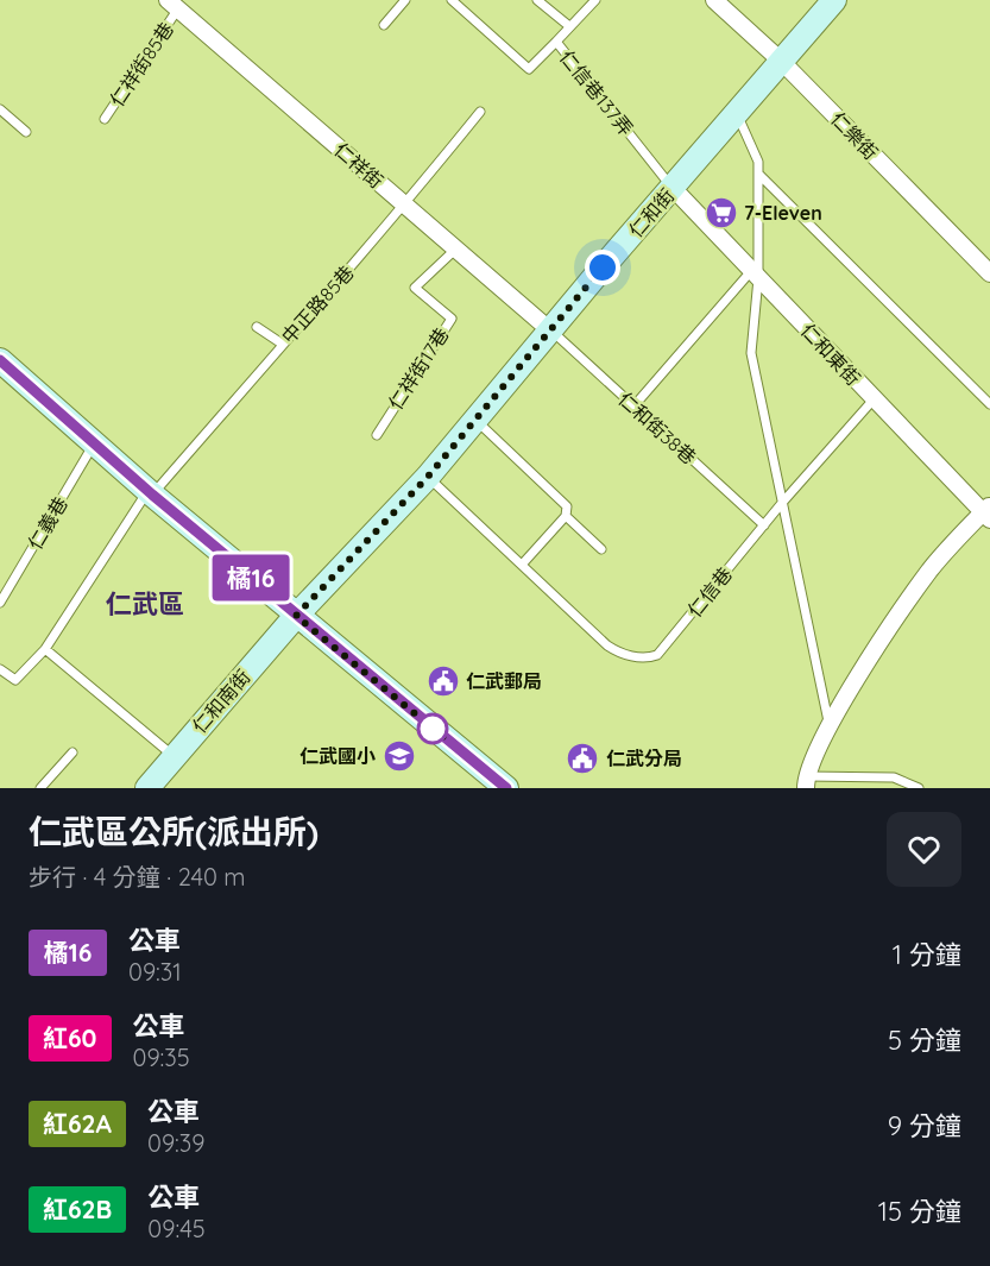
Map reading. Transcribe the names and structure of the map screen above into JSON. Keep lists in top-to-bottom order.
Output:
{
  "streets": {
    "street": [
      "仁樂街",
      "仁祥街",
      "仁和街",
      "仁和東街",
      "仁和南街"
    ],
    "lane": [
      "仁祥街85巷",
      "仁信巷137弄",
      "中正路85巷",
      "仁祥街17巷",
      "仁和街38巷",
      "仁義巷",
      "仁信巷"
    ]
  },
  "crossings": [
    ["仁祥街85巷", "仁祥街"],
    ["仁信巷137弄", "仁和街"],
    ["仁信巷137弄", "仁和東街"],
    ["仁樂街", "仁和街"],
    ["仁祥街", "仁和街"],
    ["仁祥街", "中正路85巷"],
    ["仁祥街", "仁祥街17巷"],
    ["仁祥街", "仁和街38巷"],
    ["仁和街", "仁和東街"],
    ["仁和街", "仁和街38巷"],
    ["仁和街", "仁信巷"],
    ["仁和街", "仁和南街"],
    ["仁和東街", "仁信巷"],
    ["仁和街38巷", "仁信巷"]
  ],
  "districts": ["仁武區"],
  "places": {
    "supermarket": ["7-Eleven"],
    "public building": ["仁武郵局", "仁武分局"],
    "school or university": ["仁武國小"]
  },
  "lines": ["bus line 橘16"],
  "page": {
    "on_map": "橘16",
    "heading": ["仁武區公所(派出所)", "步行 · 4 分鐘 · 240 m"],
    "list": [
      {
        "mark": "橘16",
        "name": "公車",
        "note": "09:31",
        "value": "1 分鐘"
      },
      {
        "mark": "紅60",
        "name": "公車",
        "note": "09:35",
        "value": "5 分鐘"
      },
      {
        "mark": "紅62A",
        "name": "公車",
        "note": "09:39",
        "value": "9 分鐘"
      },
      {
        "mark": "紅62B",
        "name": "公車",
        "note": "09:45",
        "value": "15 分鐘"
      }
    ]
  }
}
